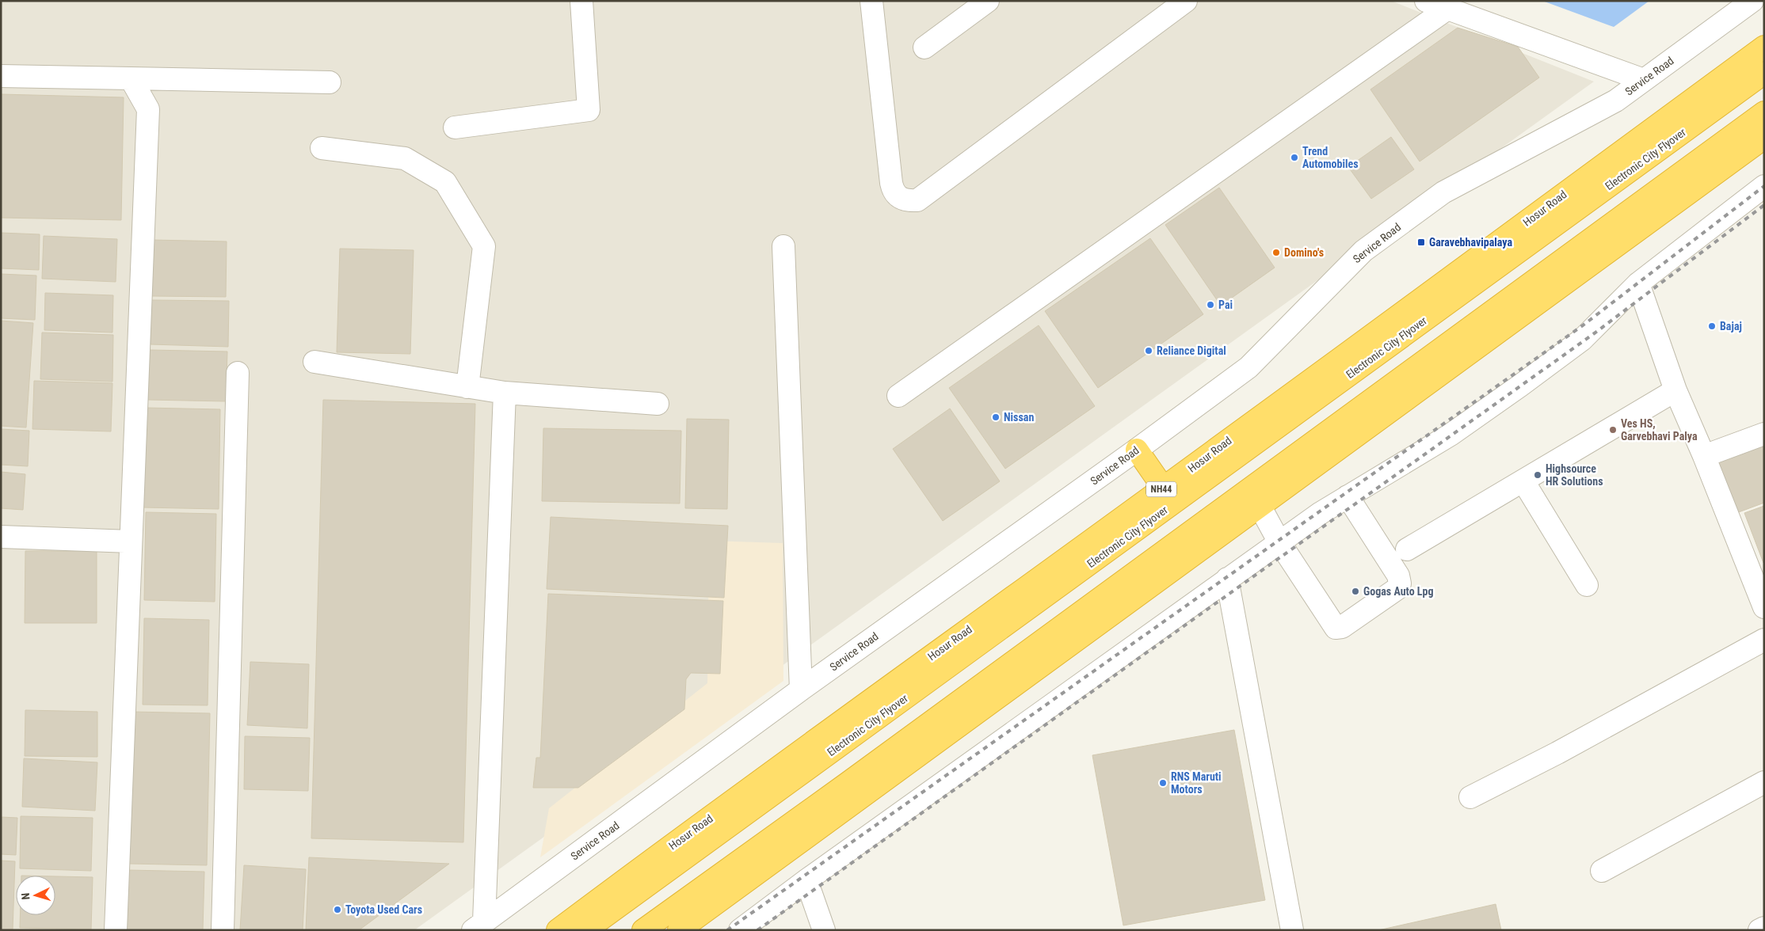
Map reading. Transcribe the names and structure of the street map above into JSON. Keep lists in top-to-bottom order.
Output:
{
  "streets": {
    "highway": ["Electronic City Flyover", "Hosur Road", "NH44"],
    "street": ["Service Road"]
  },
  "places": {
    "other": [
      "Trend Automobiles",
      "Domino's",
      "Pai",
      "Bajaj",
      "Reliance Digital",
      "Nissan",
      "Ves HS, Garvebhavi Palya",
      "Highsource HR Solutions",
      "Gogas Auto Lpg",
      "RNS Maruti Motors",
      "Toyota Used Cars"
    ],
    "transit": ["Garavebhavipalaya"]
  },
  "north": "left"
}
